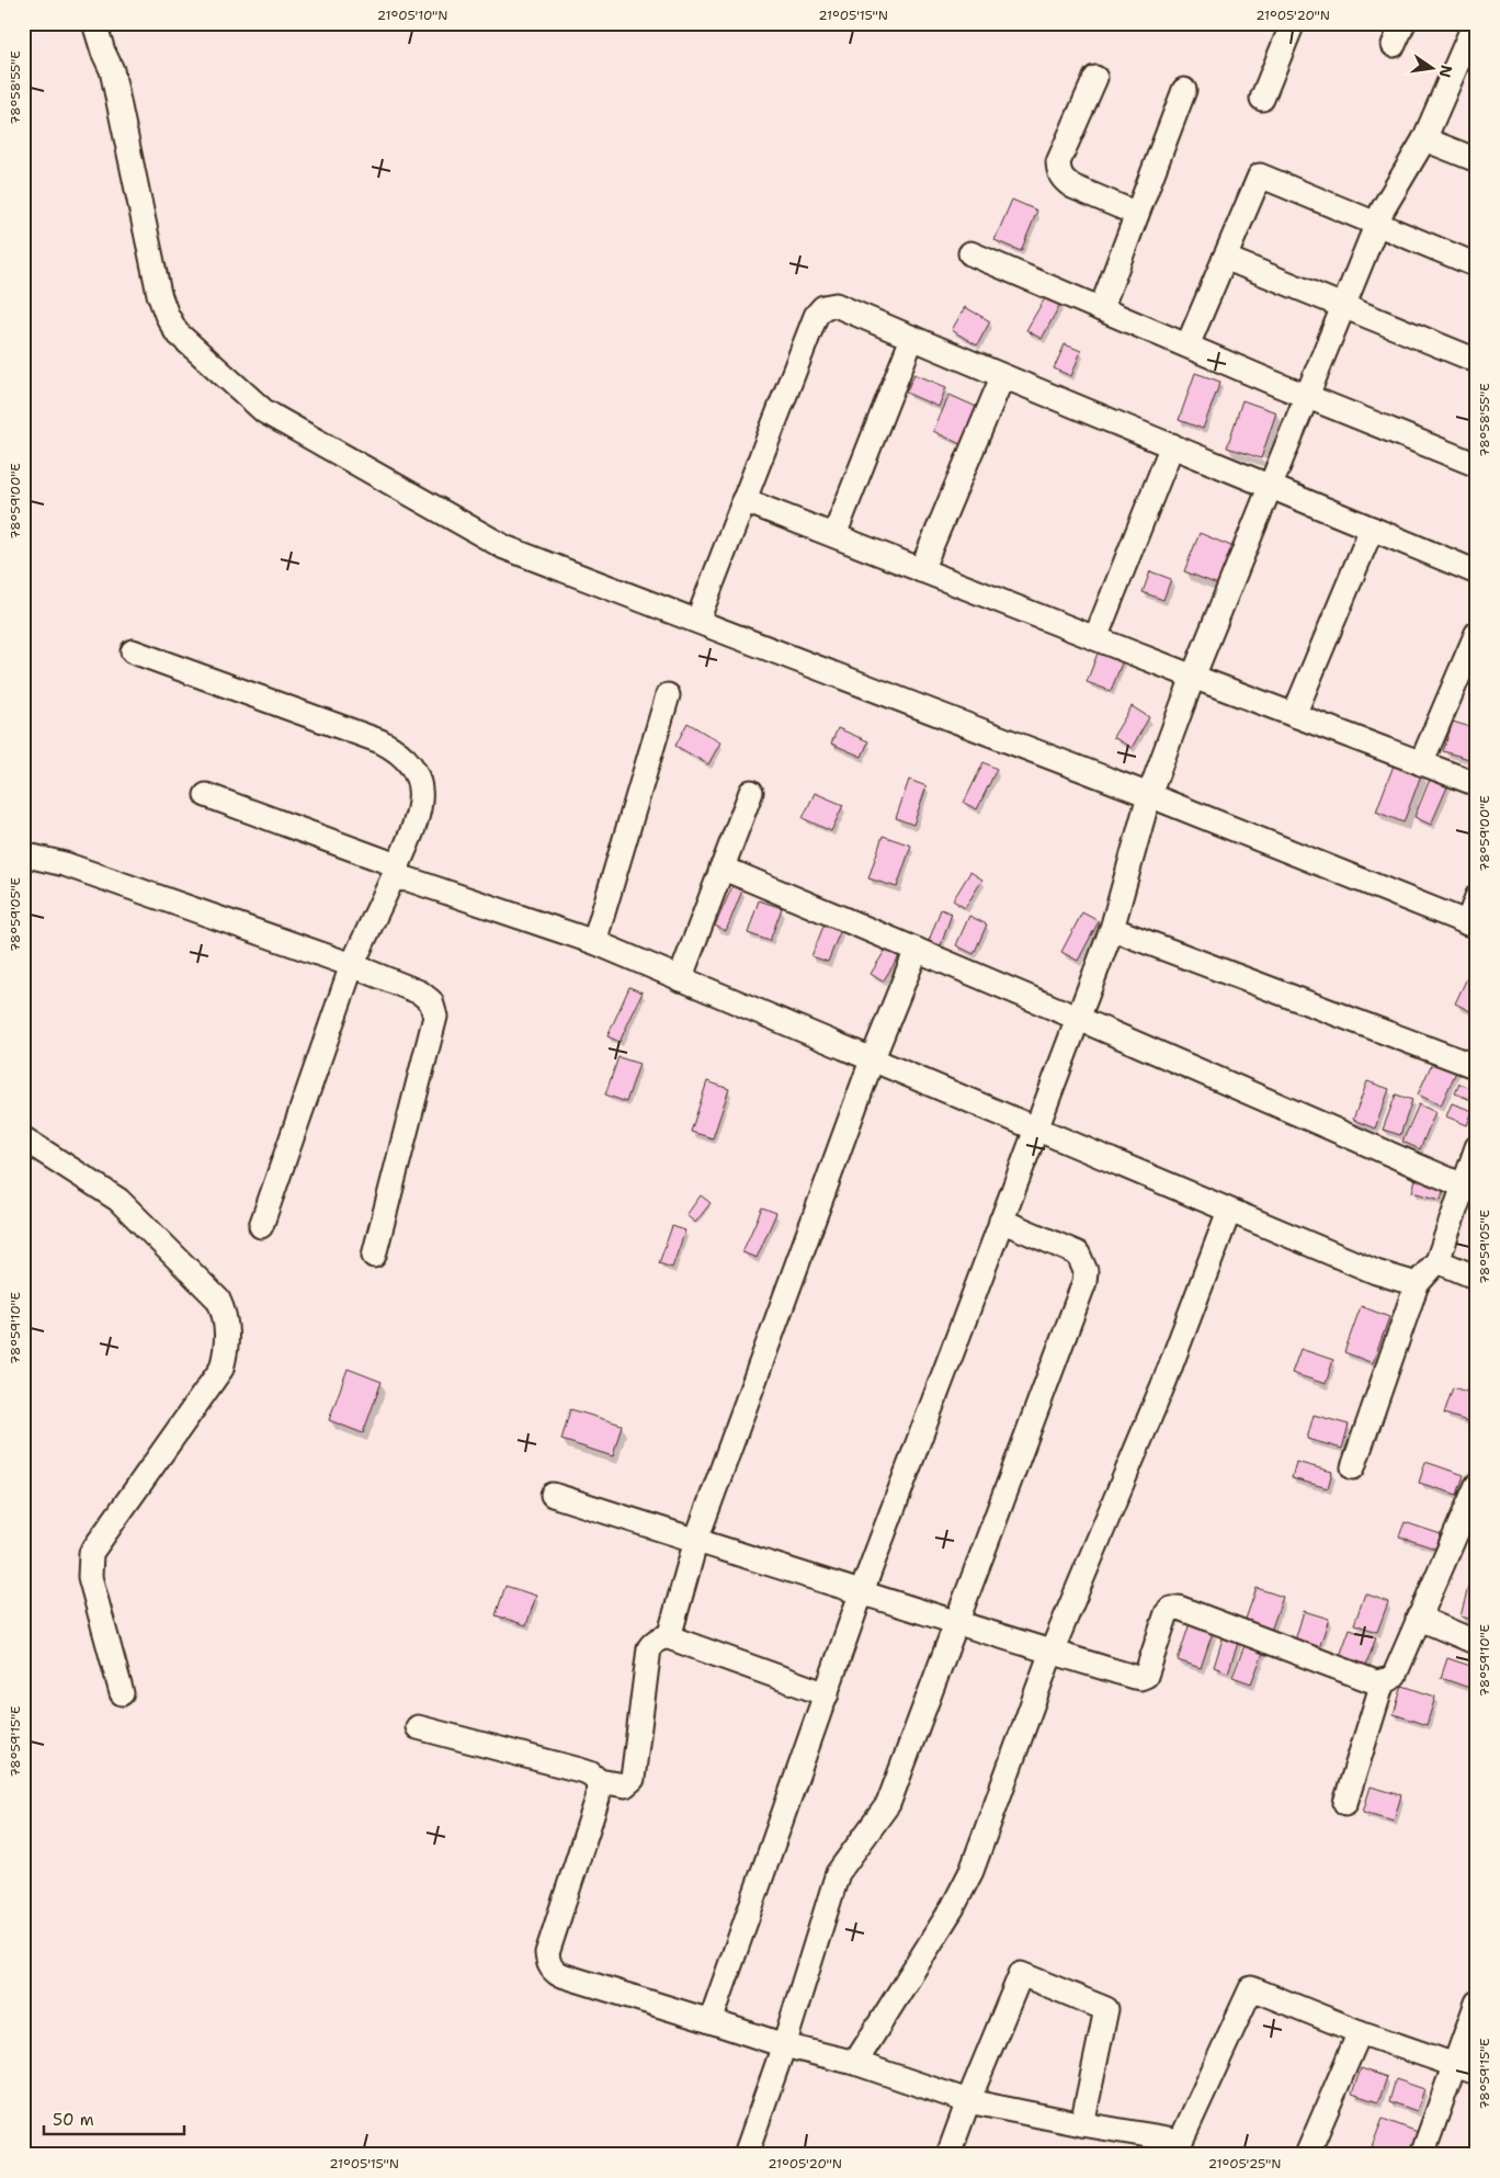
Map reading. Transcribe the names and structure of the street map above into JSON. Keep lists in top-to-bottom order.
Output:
{
  "scale_bar": "50 m",
  "north": "right",
  "coordinates": [
    "21°05'10\"N",
    "21°05'15\"N",
    "21°05'20\"N",
    "78°58'55\"E",
    "78°59'00\"E",
    "78°59'05\"E",
    "78°59'10\"E",
    "78°59'15\"E",
    "21°05'25\"N"
  ]
}
